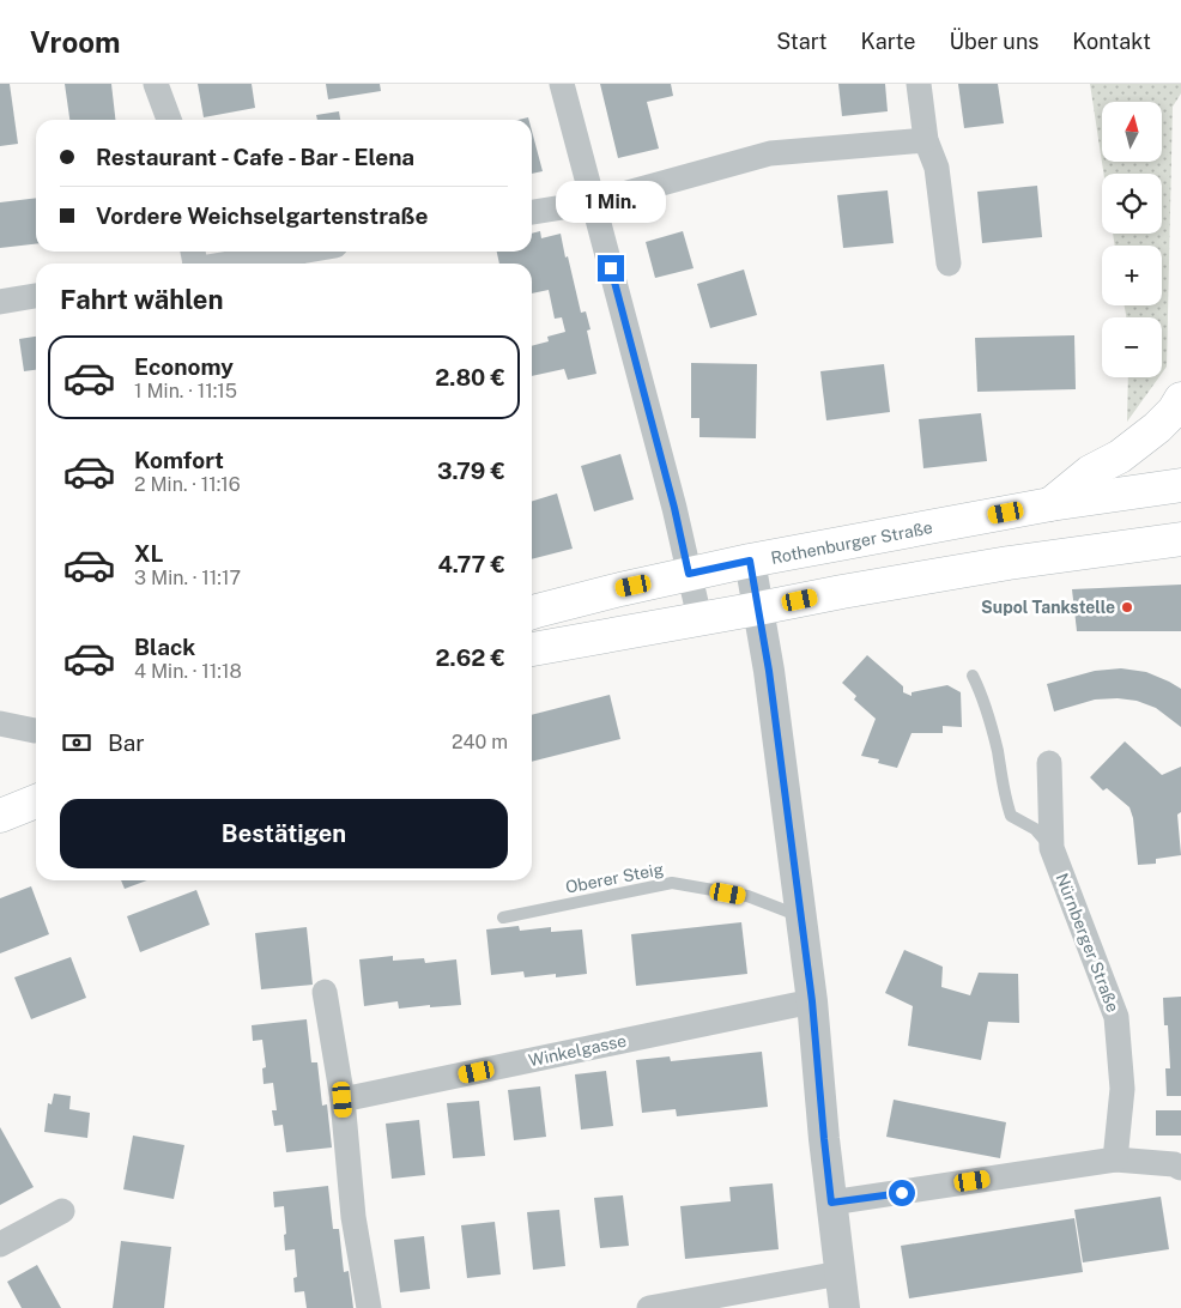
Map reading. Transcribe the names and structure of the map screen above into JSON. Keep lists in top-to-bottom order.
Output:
{
  "streets": {
    "main road": ["Rothenburger Straße"],
    "street": ["Nürnberger Straße", "Winkelgasse"],
    "lane": ["Oberer Steig"]
  },
  "places": ["Supol Tankstelle"],
  "north": "top",
  "page": {
    "header": "Vroom",
    "nav": [
      "Start",
      "Karte",
      "Über uns",
      "Kontakt"
    ],
    "map_buttons": ["+", "−"],
    "banner": ["Restaurant - Cafe - Bar - Elena", "Vordere Weichselgartenstraße"],
    "bubble": "1 Min.",
    "heading": "Fahrt wählen",
    "list": [
      {
        "name": "Economy",
        "note": "1 Min. · 11:15",
        "value": "2.80 €"
      },
      {
        "name": "Komfort",
        "note": "2 Min. · 11:16",
        "value": "3.79 €"
      },
      {
        "name": "XL",
        "note": "3 Min. · 11:17",
        "value": "4.77 €"
      },
      {
        "name": "Black",
        "note": "4 Min. · 11:18",
        "value": "2.62 €"
      }
    ],
    "pay": ["Bar", "240 m"],
    "buttons": "Bestätigen"
  }
}
